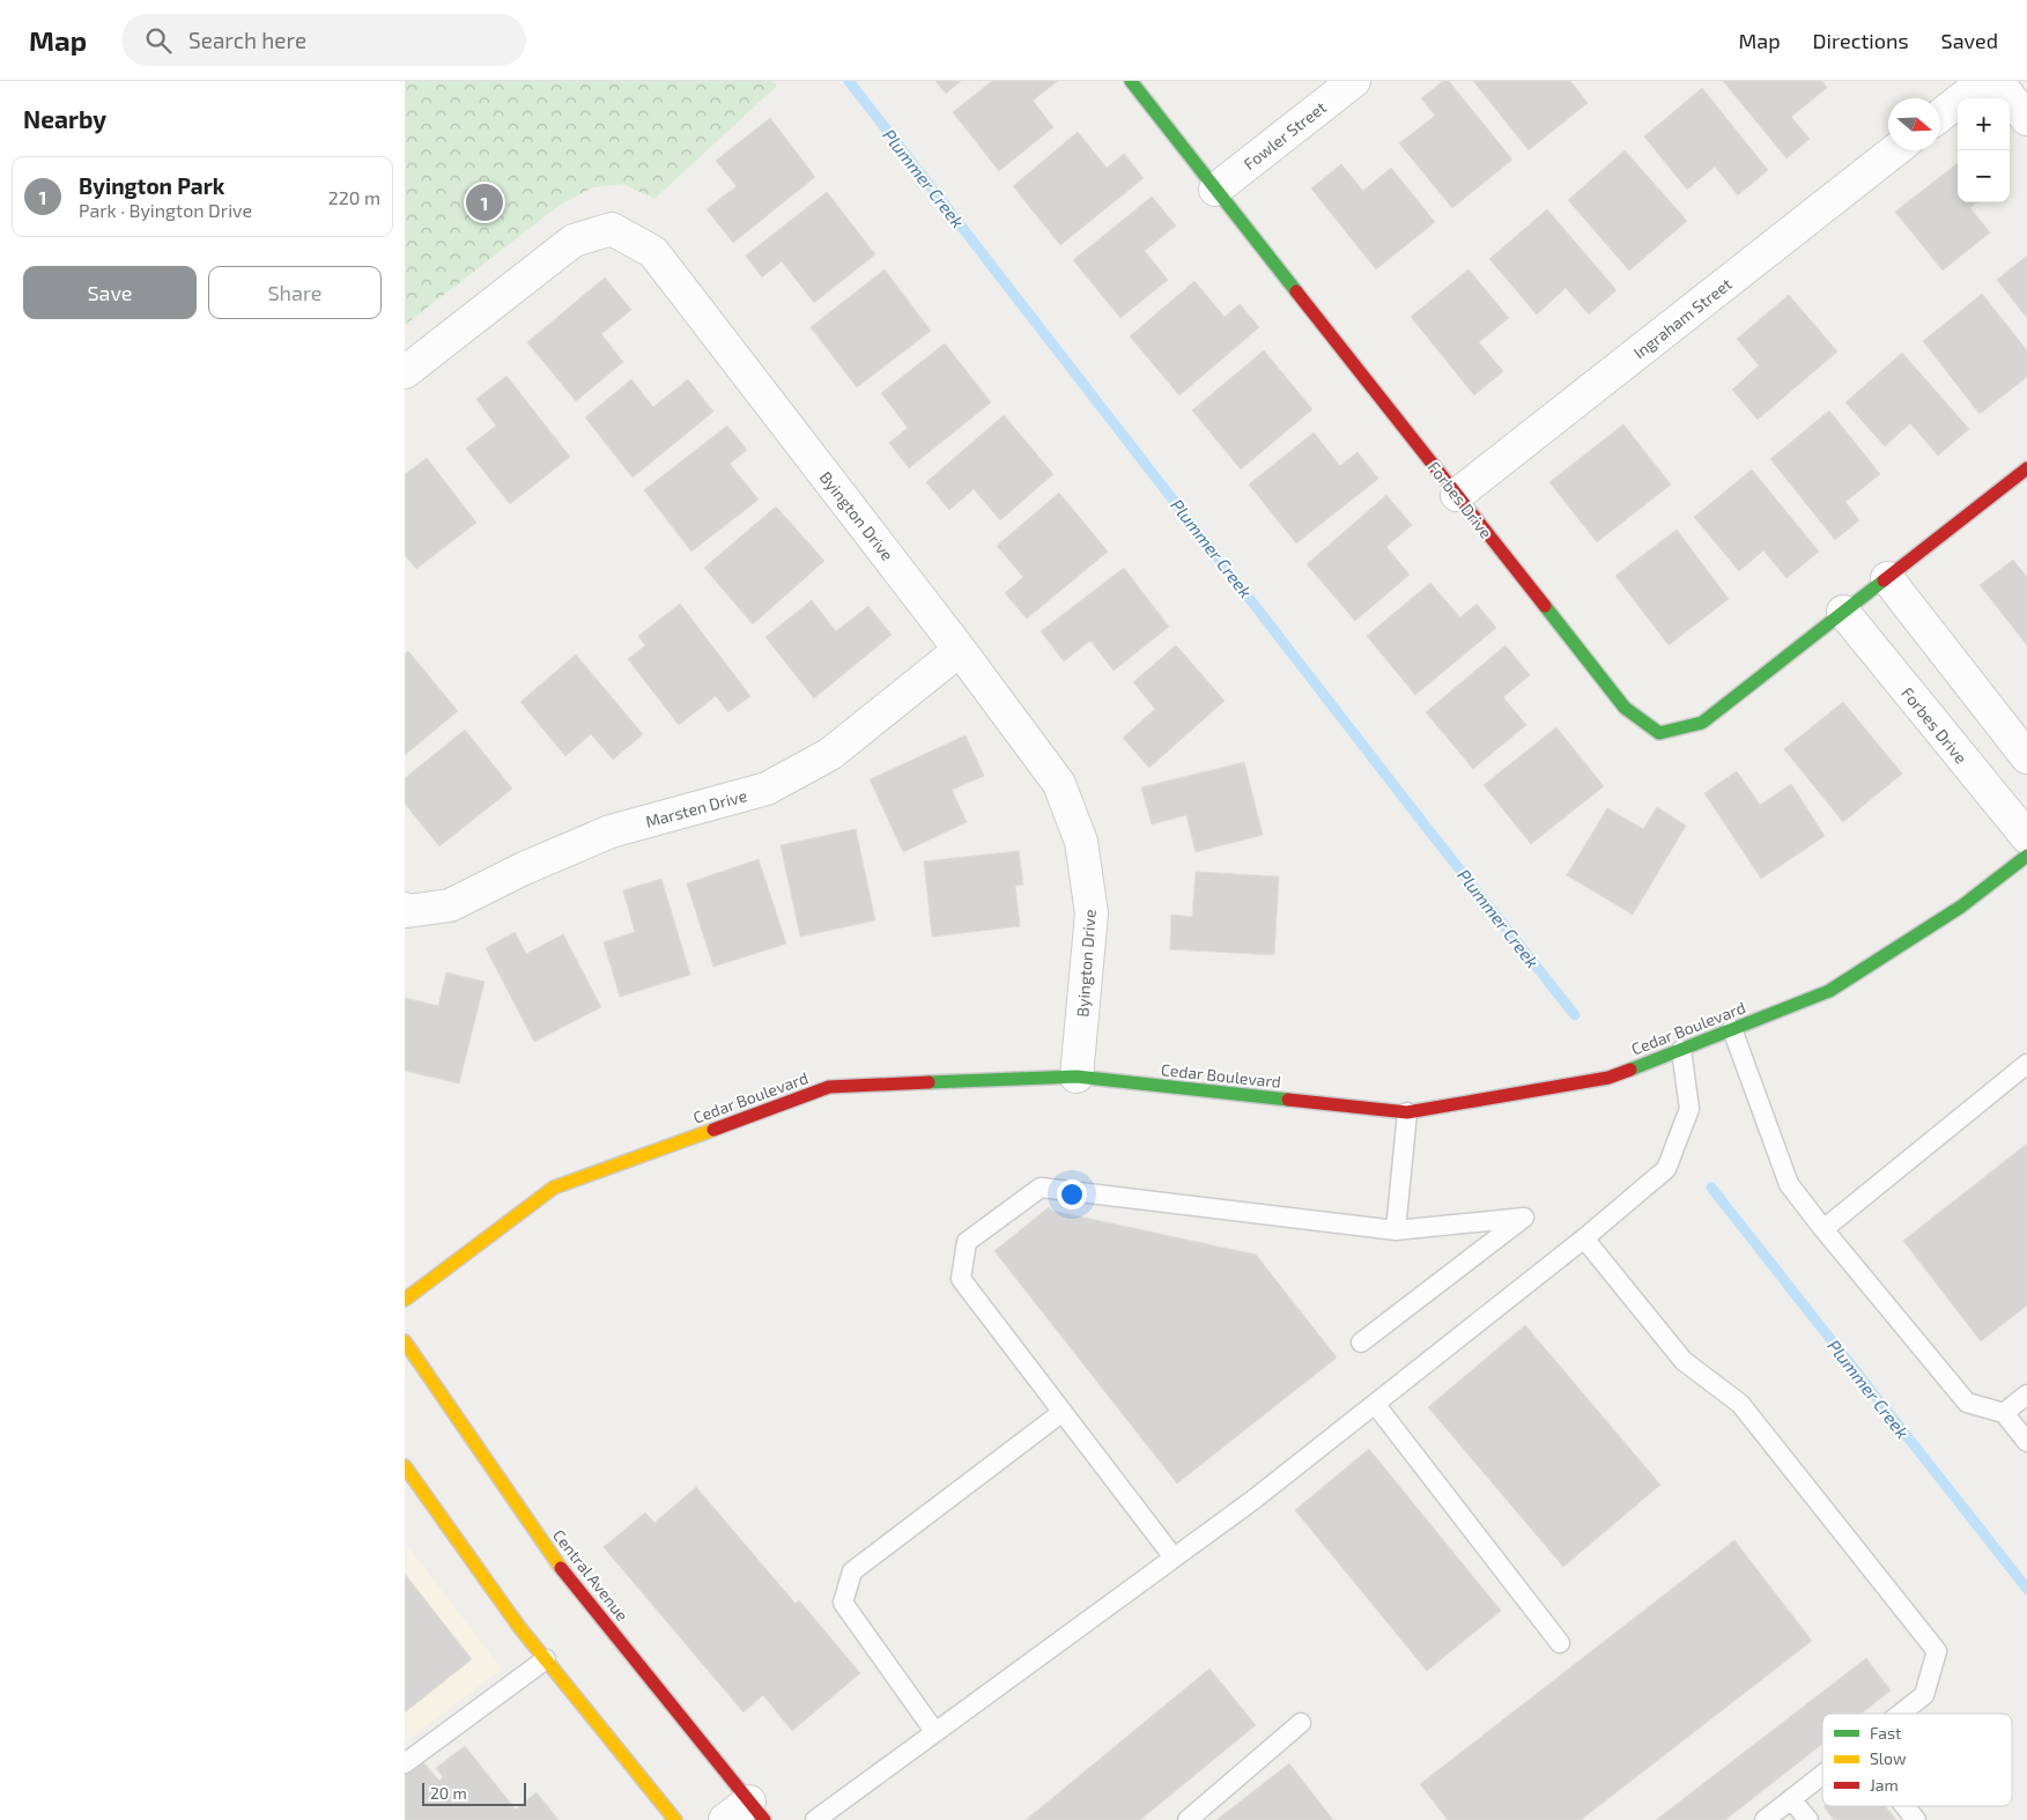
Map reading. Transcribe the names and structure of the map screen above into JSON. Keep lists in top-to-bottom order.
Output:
{
  "streets": {
    "main road": ["Forbes Drive", "Cedar Boulevard", "Central Avenue"],
    "street": [
      "Fowler Street",
      "Ingraham Street",
      "Byington Drive",
      "Marsten Drive"
    ]
  },
  "crossings": [
    ["Fowler Street", "Forbes Drive"],
    ["Ingraham Street", "Forbes Drive"],
    ["Byington Drive", "Marsten Drive"],
    ["Byington Drive", "Cedar Boulevard"]
  ],
  "water": ["Plummer Creek"],
  "legend": ["Fast", "Slow", "Jam"],
  "scale_bar": "20 m",
  "north": "right",
  "page": {
    "header": "Map",
    "search": "Search here",
    "nav": ["Map", "Directions", "Saved"],
    "heading": "Nearby",
    "map_buttons": ["+", "−"],
    "list": [
      {
        "mark": "1",
        "name": "Byington Park",
        "note": "Park · Byington Drive",
        "value": "220 m"
      }
    ],
    "pins": "1",
    "buttons": ["Save", "Share"],
    "scale": "20 m"
  }
}
